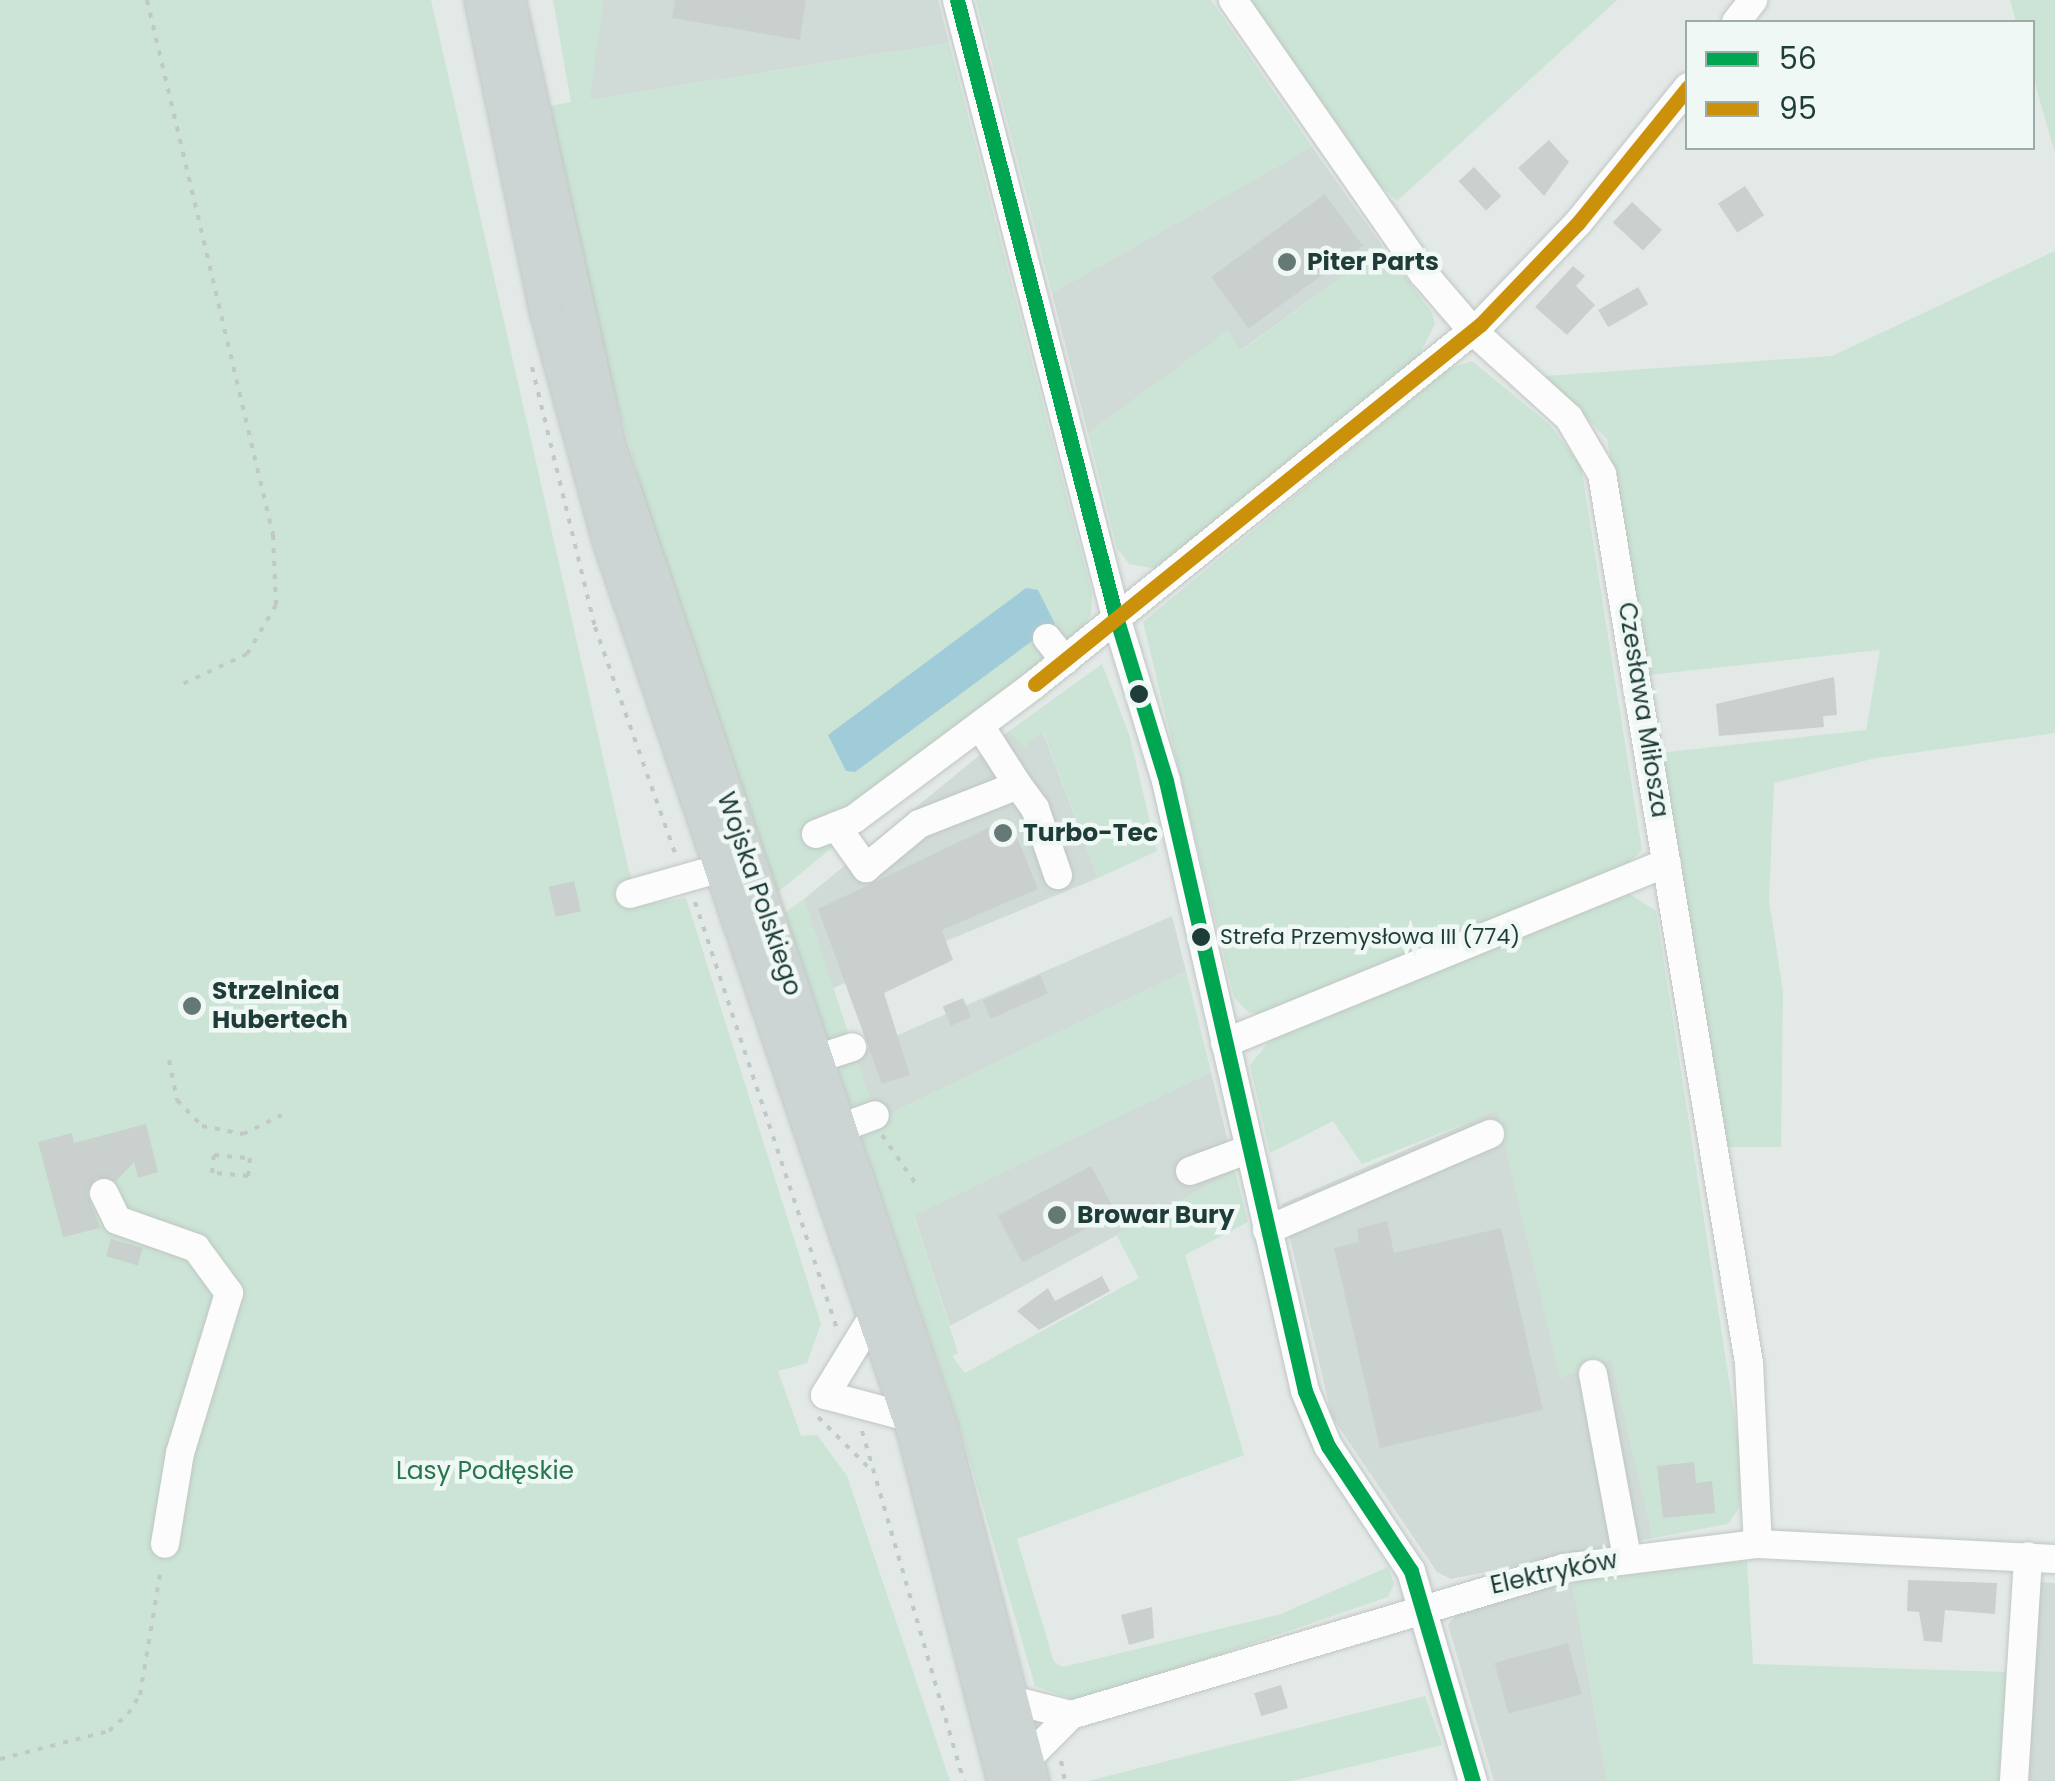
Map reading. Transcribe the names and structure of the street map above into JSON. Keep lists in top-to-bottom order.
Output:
{
  "streets": {
    "main road": ["Wojska Polskiego"],
    "street": ["Czesława Miłosza", "Elektryków"]
  },
  "crossings": [
    ["Czesława Miłosza", "Elektryków"],
    ["Wojska Polskiego", "Elektryków"]
  ],
  "parks": ["Lasy Podłęskie"],
  "places": [
    "Piter Parts",
    "Turbo-Tec",
    "Strefa Przemysłowa III (774)",
    "Strzelnica Hubertech",
    "Browar Bury"
  ],
  "lines": ["transit line 56", "transit line 95"],
  "legend": ["56", "95"]
}
